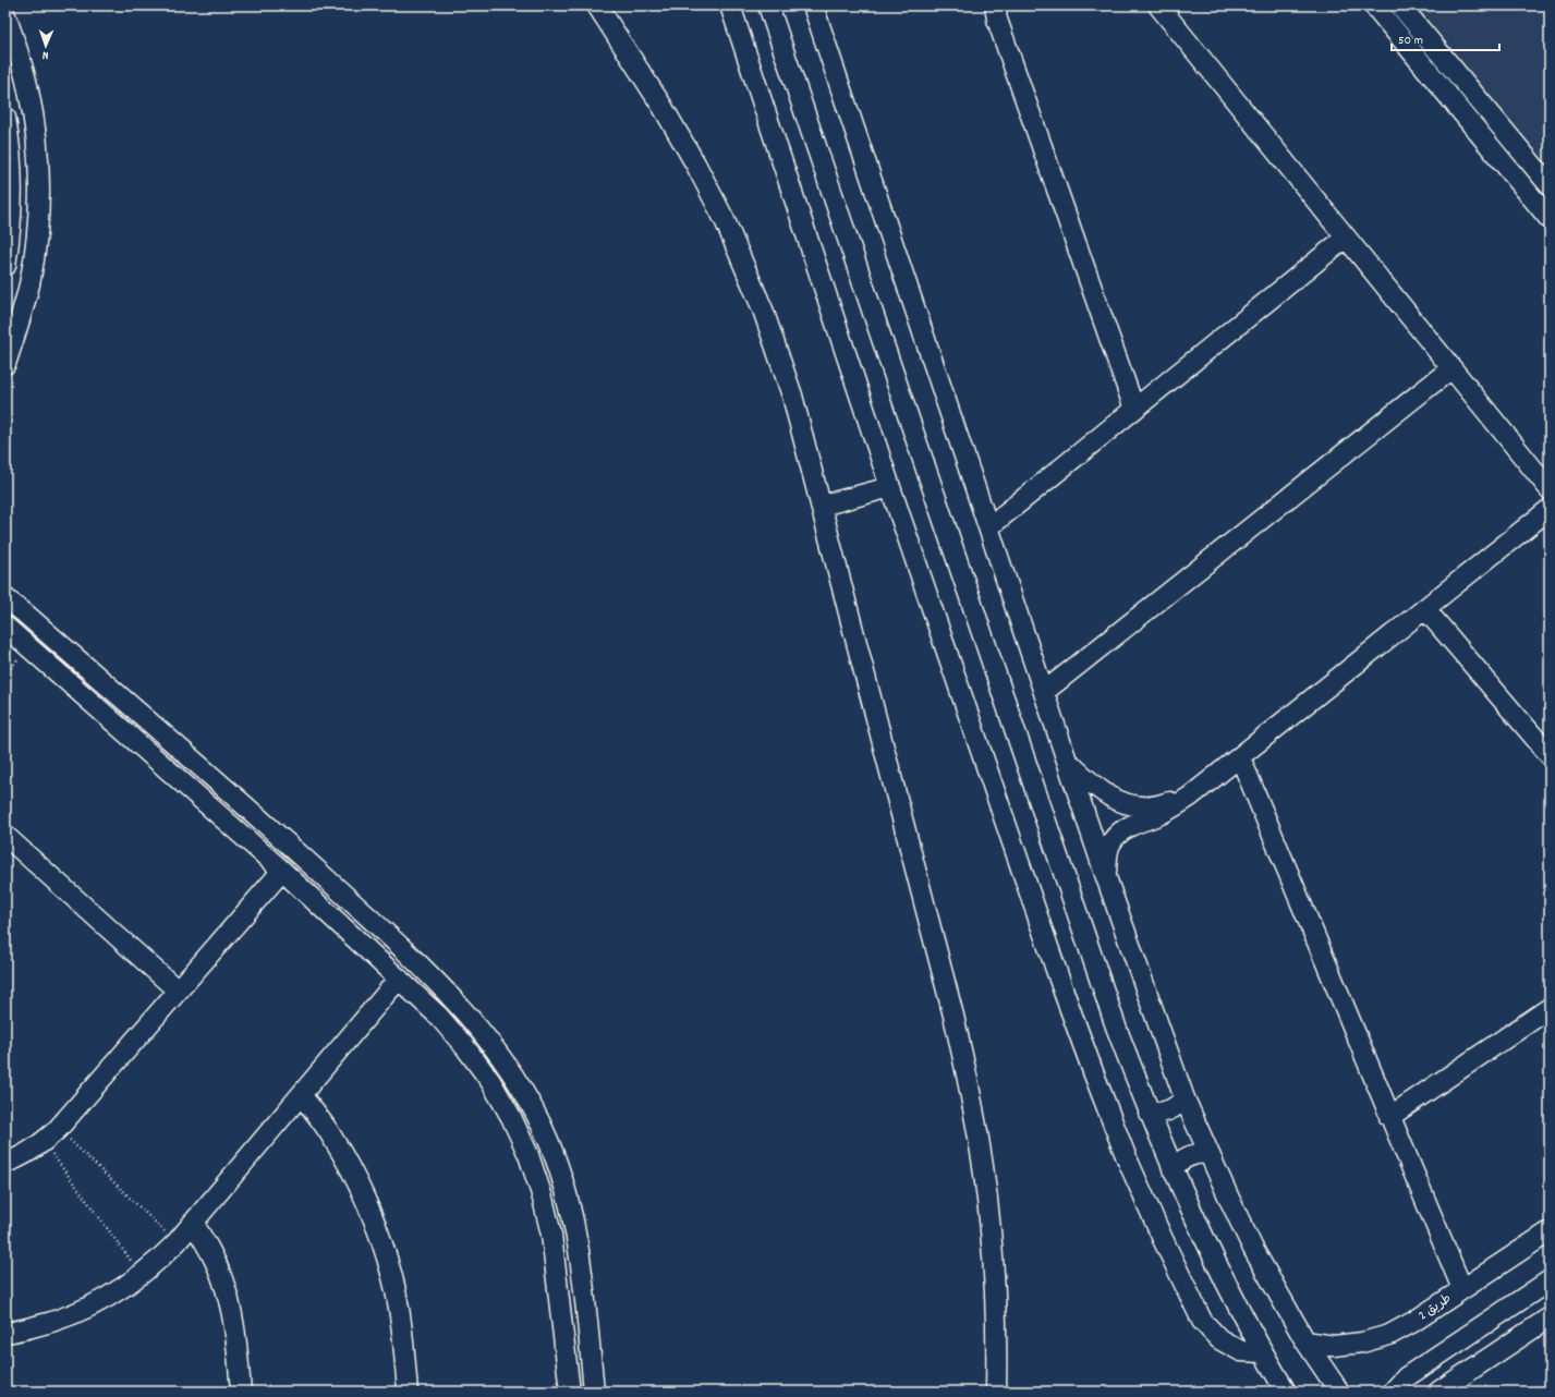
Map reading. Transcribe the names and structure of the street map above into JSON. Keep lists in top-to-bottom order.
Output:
{
  "streets": {
    "street": ["طريق 2"]
  },
  "scale_bar": "50 m",
  "north": "bottom"
}
